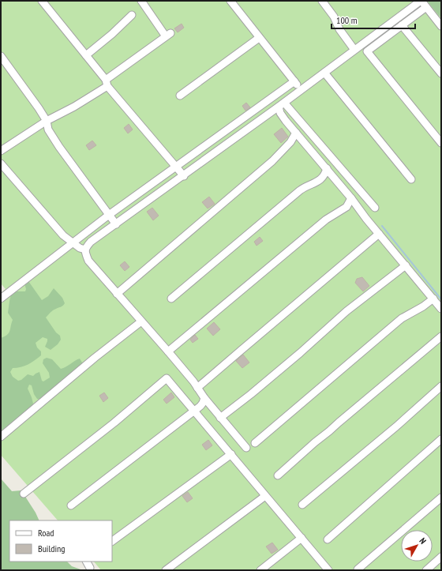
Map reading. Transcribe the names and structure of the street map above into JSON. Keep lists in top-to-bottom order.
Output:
{
  "legend": ["Road", "Building"],
  "scale_bar": "100 m",
  "north": "top right"
}
